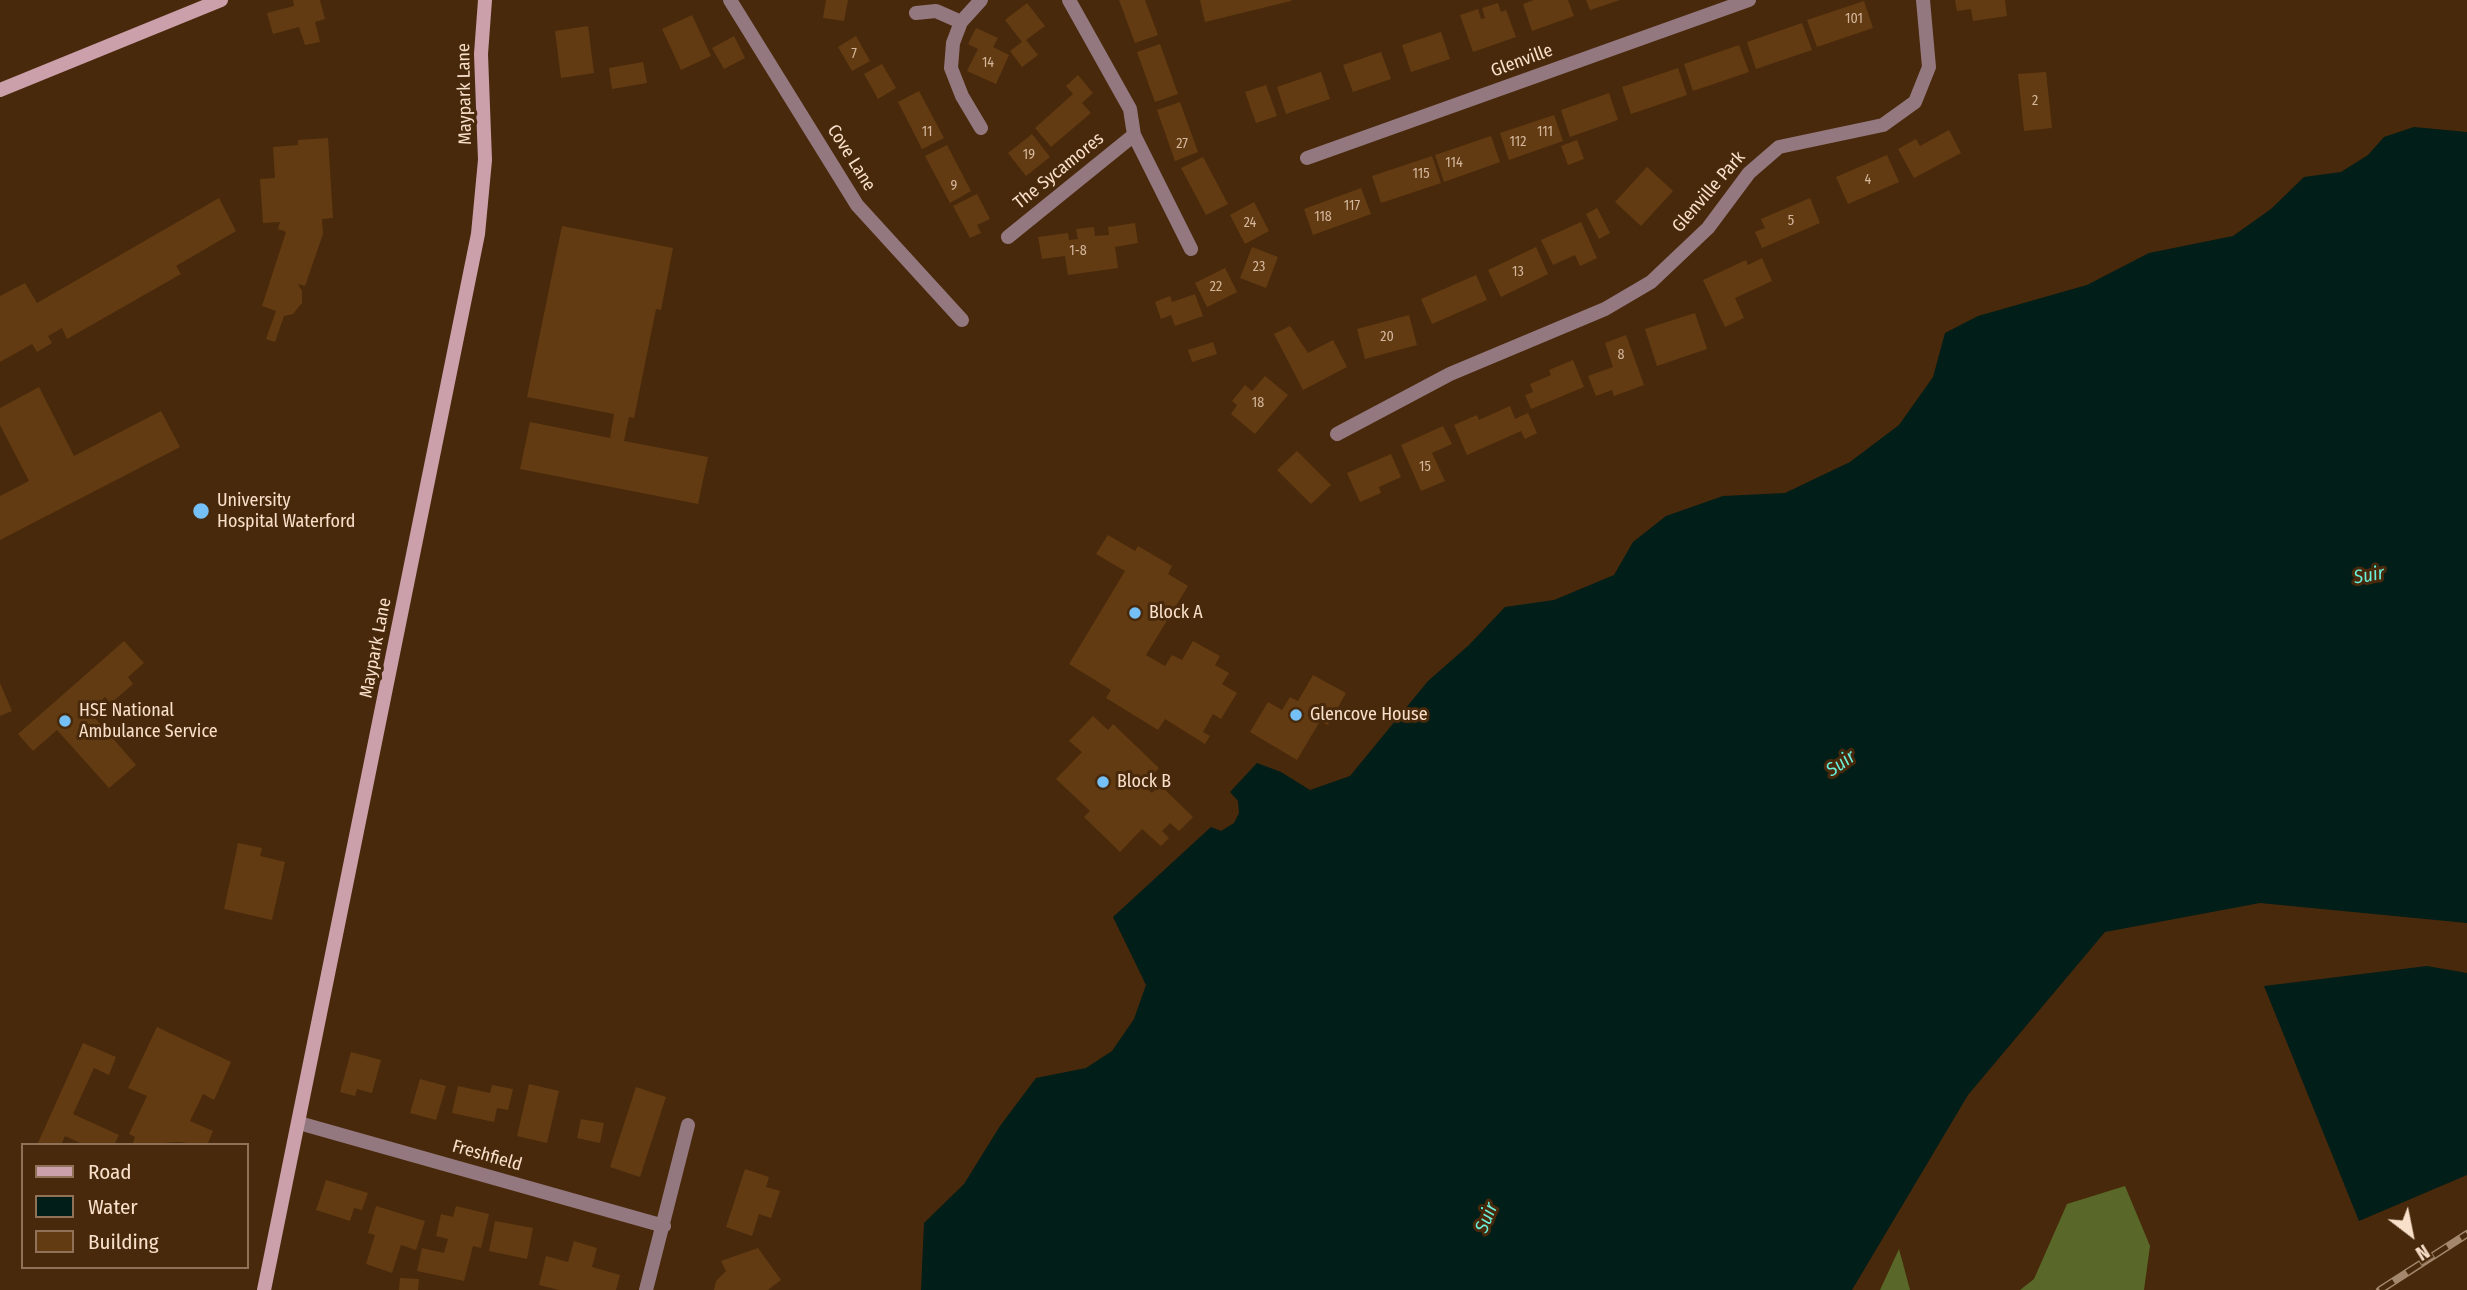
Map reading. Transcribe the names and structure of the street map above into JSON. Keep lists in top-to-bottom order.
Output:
{
  "streets": {
    "street": [
      "Glenville",
      "Maypark Lane",
      "Cove Lane",
      "The Sycamores",
      "Glenville Park",
      "Freshfield"
    ]
  },
  "crossings": [
    ["Maypark Lane", "Freshfield"]
  ],
  "water": ["Suir"],
  "places": [
    "University Hospital Waterford",
    "Block A",
    "Glencove House",
    "HSE National Ambulance Service",
    "Block B"
  ],
  "house_numbers": [
    "101",
    "7",
    "14",
    "2",
    "11",
    "111",
    "112",
    "27",
    "19",
    "114",
    "115",
    "4",
    "9",
    "117",
    "118",
    "5",
    "24",
    "1-8",
    "23",
    "13",
    "22",
    "20",
    "8",
    "18",
    "15"
  ],
  "legend": ["Road", "Water", "Building"],
  "north": "bottom right"
}
